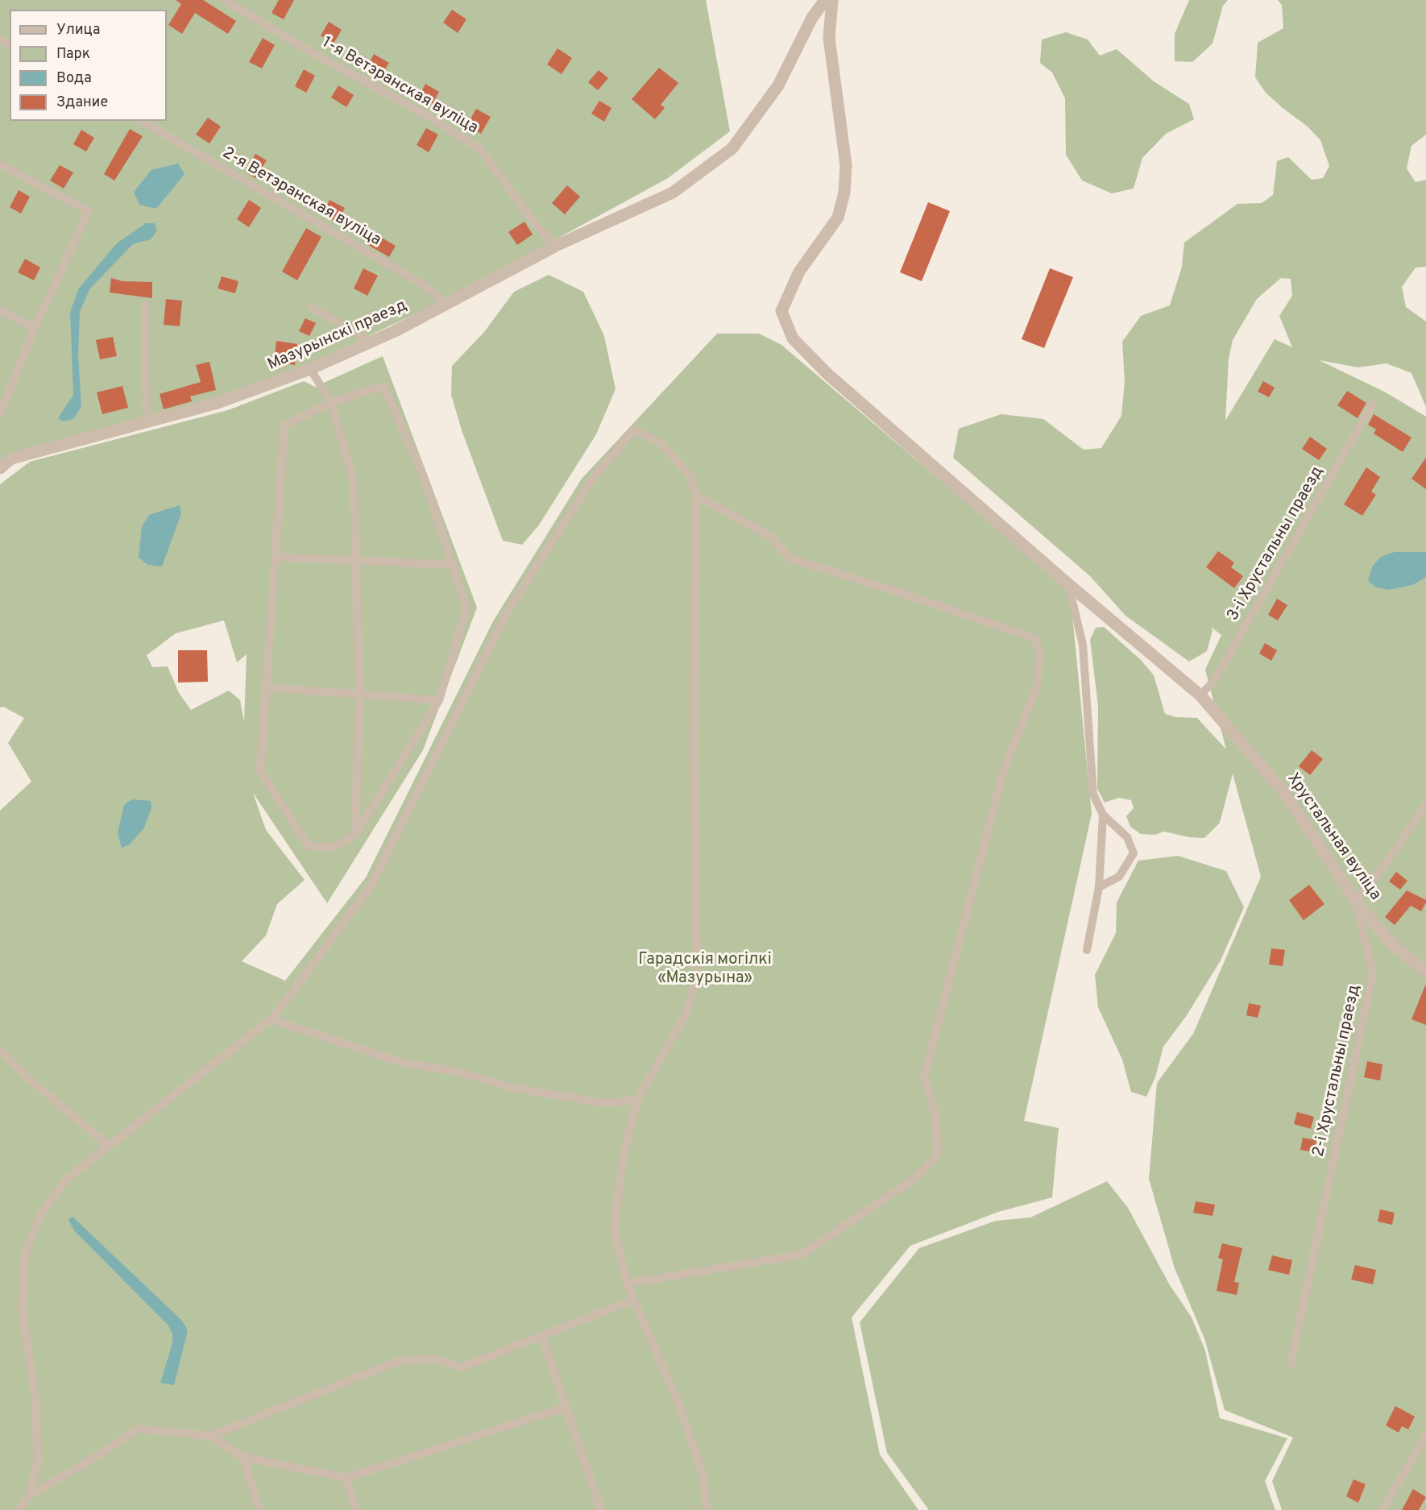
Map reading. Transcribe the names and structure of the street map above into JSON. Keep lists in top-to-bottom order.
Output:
{
  "streets": {
    "street": ["Мазурынскі праезд", "Хрустальная вуліца"],
    "lane": [
      "1-я Ветэранская вуліца",
      "2-я Ветэранская вуліца",
      "3-і Хрустальны праезд",
      "2-і Хрустальны праезд"
    ]
  },
  "crossings": [
    ["1-я Ветэранская вуліца", "Мазурынскі праезд"],
    ["2-я Ветэранская вуліца", "Мазурынскі праезд"],
    ["3-і Хрустальны праезд", "Хрустальная вуліца"],
    ["Хрустальная вуліца", "2-і Хрустальны праезд"]
  ],
  "parks": ["Гарадскія могілкі «Мазурына»"],
  "legend": [
    "Улица",
    "Парк",
    "Вода",
    "Здание"
  ]
}
